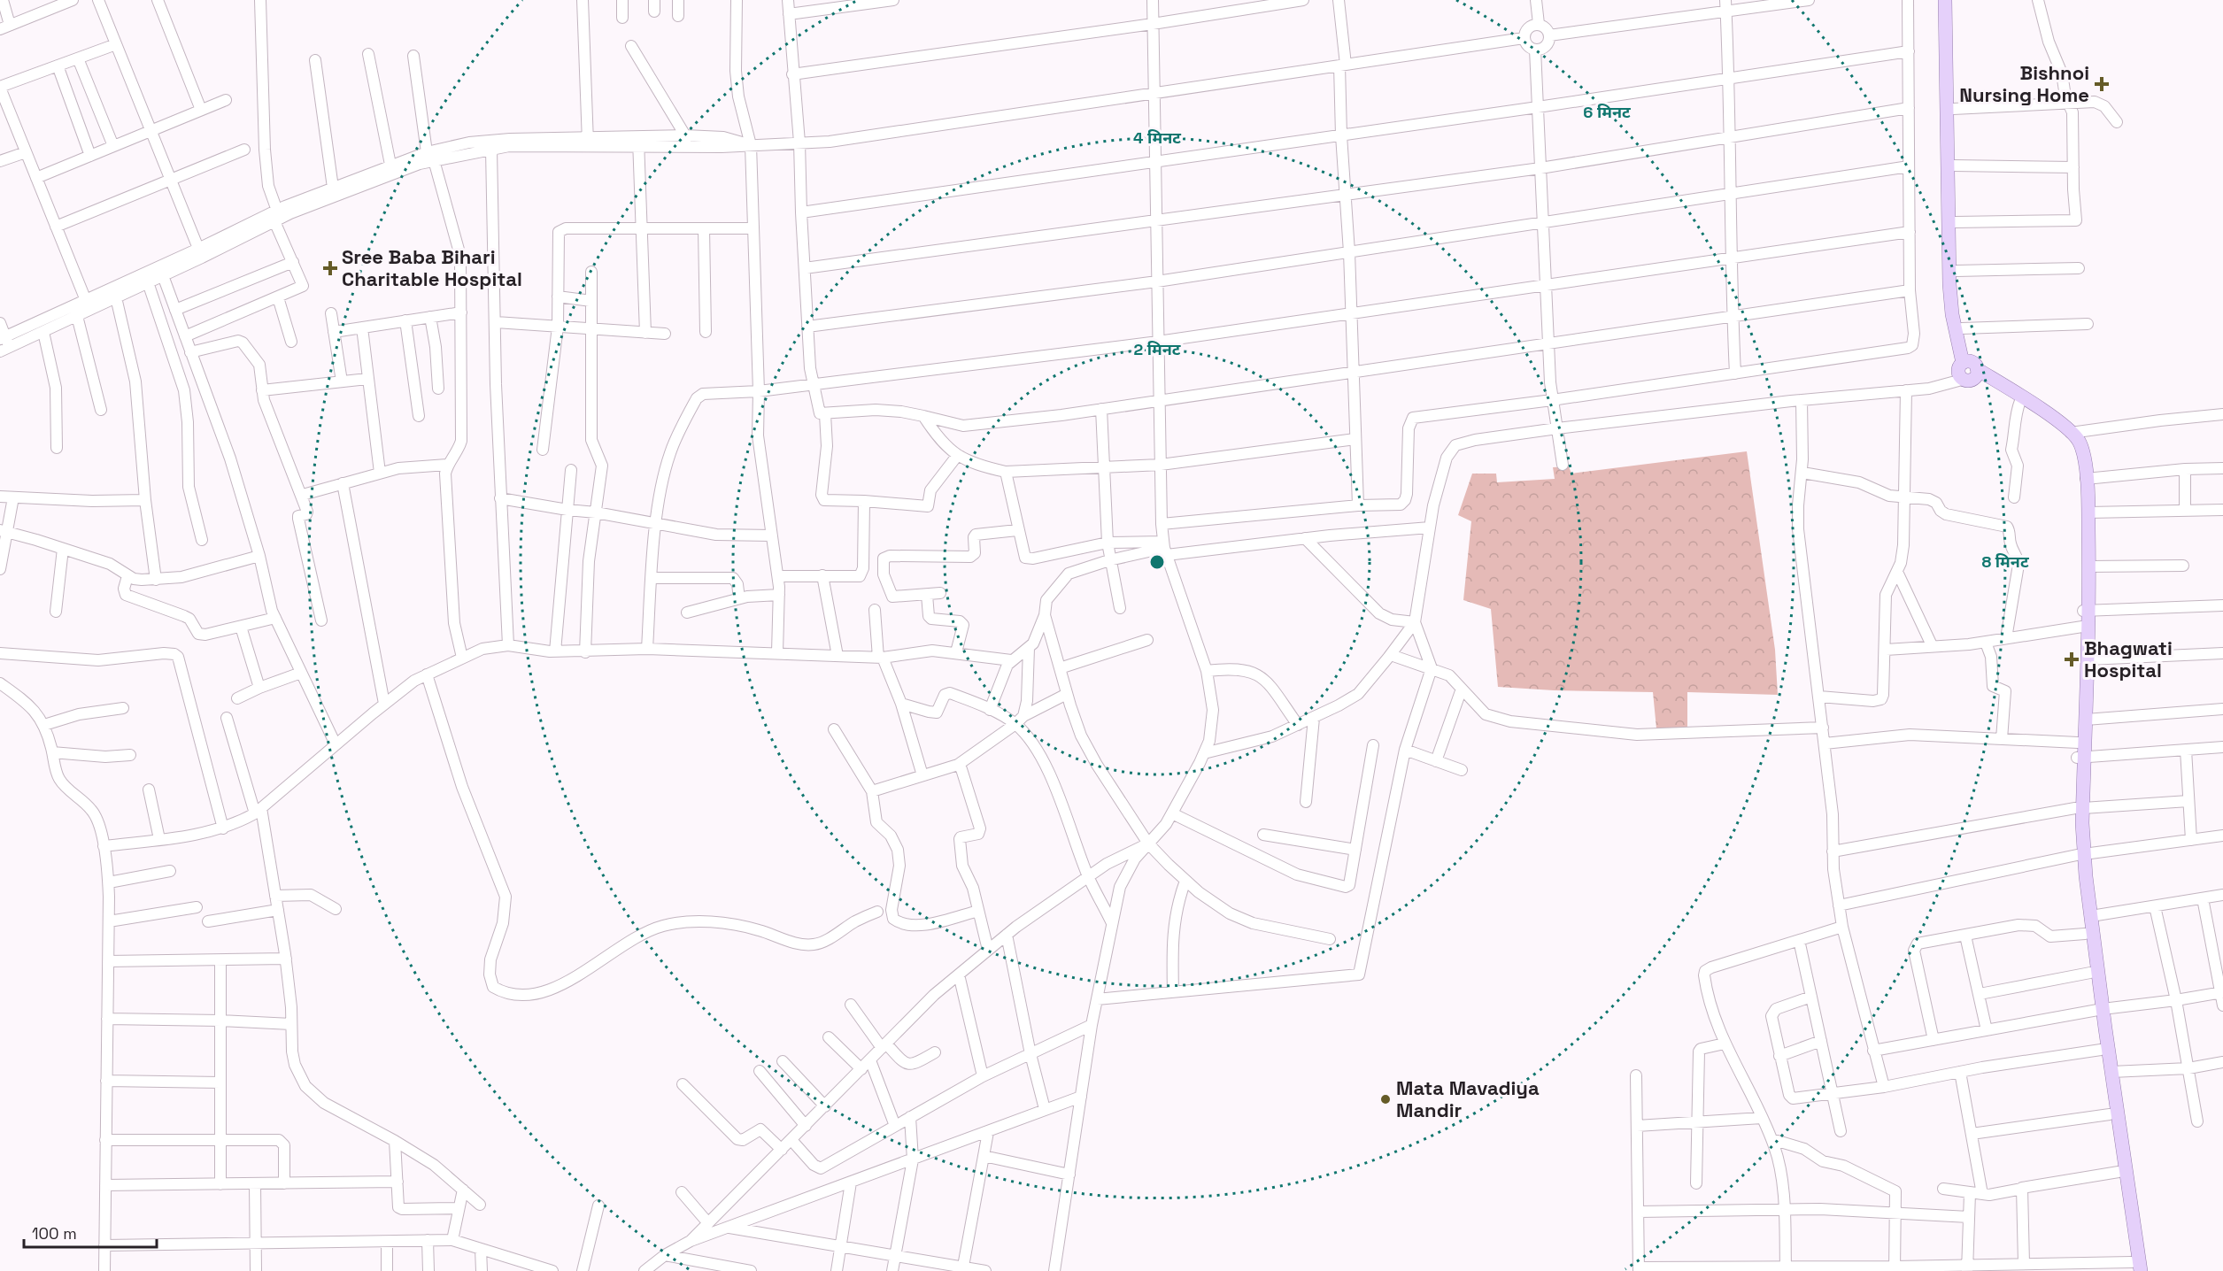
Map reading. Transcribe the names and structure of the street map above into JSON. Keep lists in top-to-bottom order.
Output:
{
  "places": {
    "health": ["Bishnoi Nursing Home", "Sree Baba Bihari Charitable Hospital", "Bhagwati Hospital"],
    "other": ["Mata Mavadiya Mandir"]
  },
  "scale_bar": "100 m",
  "rings": [
    "6 मिनट",
    "4 मिनट",
    "2 मिनट",
    "8 मिनट"
  ]
}
